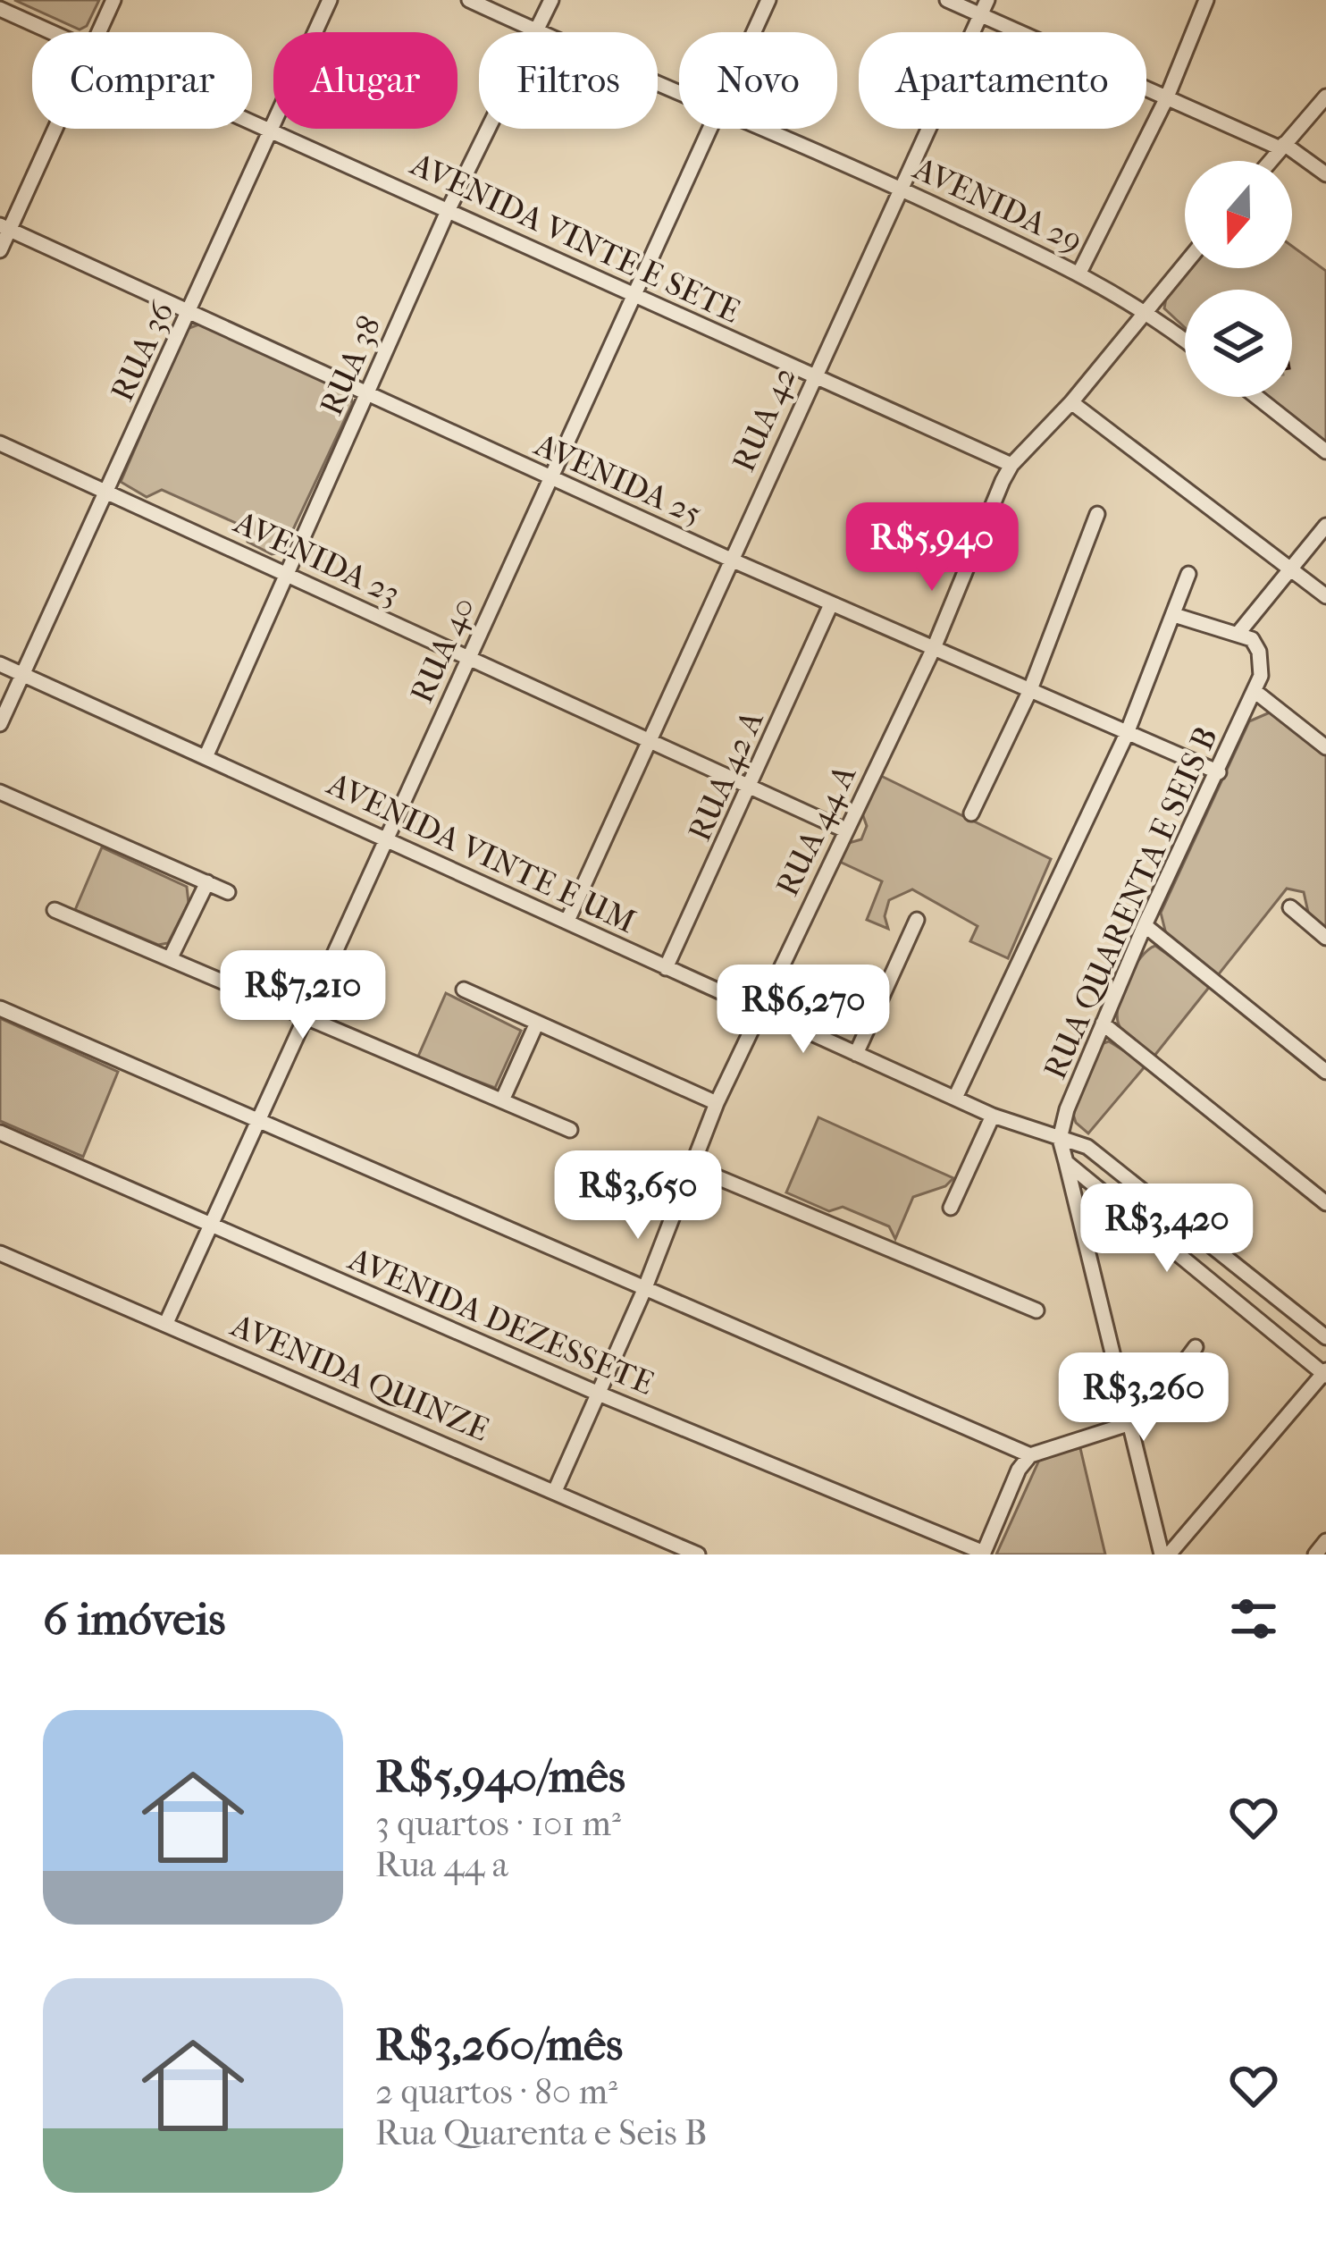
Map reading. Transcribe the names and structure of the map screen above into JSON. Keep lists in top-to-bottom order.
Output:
{
  "streets": {
    "street": [
      "AVENIDA 29",
      "AVENIDA VINTE E SETE",
      "RUA 36",
      "RUA 38",
      "RUA 42",
      "AVENIDA 25",
      "AVENIDA 23",
      "RUA 40",
      "RUA 42 A",
      "RUA 44 A",
      "AVENIDA VINTE E UM",
      "RUA QUARENTA E SEIS B",
      "AVENIDA DEZESSETE",
      "AVENIDA QUINZE"
    ]
  },
  "crossings": [
    ["AVENIDA 29", "RUA 38"],
    ["AVENIDA 29", "RUA 42"],
    ["AVENIDA 29", "RUA 44 A"],
    ["AVENIDA VINTE E SETE", "RUA 36"],
    ["AVENIDA VINTE E SETE", "RUA 38"],
    ["AVENIDA VINTE E SETE", "RUA 42"],
    ["AVENIDA VINTE E SETE", "RUA 40"],
    ["AVENIDA VINTE E SETE", "RUA 44 A"],
    ["RUA 36", "AVENIDA 25"],
    ["RUA 36", "AVENIDA 23"],
    ["RUA 36", "AVENIDA VINTE E UM"],
    ["RUA 38", "AVENIDA 25"],
    ["RUA 38", "AVENIDA 23"],
    ["RUA 38", "AVENIDA VINTE E UM"],
    ["RUA 42", "AVENIDA 25"],
    ["RUA 42", "AVENIDA 23"],
    ["RUA 42", "AVENIDA VINTE E UM"],
    ["AVENIDA 25", "RUA 40"],
    ["AVENIDA 25", "RUA 42 A"],
    ["AVENIDA 25", "RUA 44 A"],
    ["AVENIDA 25", "RUA QUARENTA E SEIS B"],
    ["AVENIDA 23", "RUA 40"],
    ["AVENIDA 23", "RUA 42 A"],
    ["AVENIDA 23", "RUA 44 A"],
    ["RUA 40", "AVENIDA VINTE E UM"],
    ["RUA 40", "AVENIDA DEZESSETE"],
    ["RUA 40", "AVENIDA QUINZE"],
    ["RUA 42 A", "AVENIDA VINTE E UM"],
    ["RUA 44 A", "AVENIDA VINTE E UM"],
    ["RUA 44 A", "AVENIDA DEZESSETE"],
    ["RUA 44 A", "AVENIDA QUINZE"],
    ["AVENIDA VINTE E UM", "RUA QUARENTA E SEIS B"]
  ],
  "north": "bottom",
  "page": {
    "chip": [
      "Comprar",
      "Alugar",
      "Filtros",
      "Novo",
      "Apartamento"
    ],
    "price": [
      "R$5,940",
      "R$7,210",
      "R$6,270",
      "R$3,650",
      "R$3,420",
      "R$3,260"
    ],
    "heading": "6 imóveis",
    "list": [
      {
        "name": "R$5,940/mês",
        "note": "3 quartos · 101 m² · Rua 44 a"
      },
      {
        "name": "R$3,260/mês",
        "note": "2 quartos · 80 m² · Rua Quarenta e Seis B"
      }
    ]
  }
}
